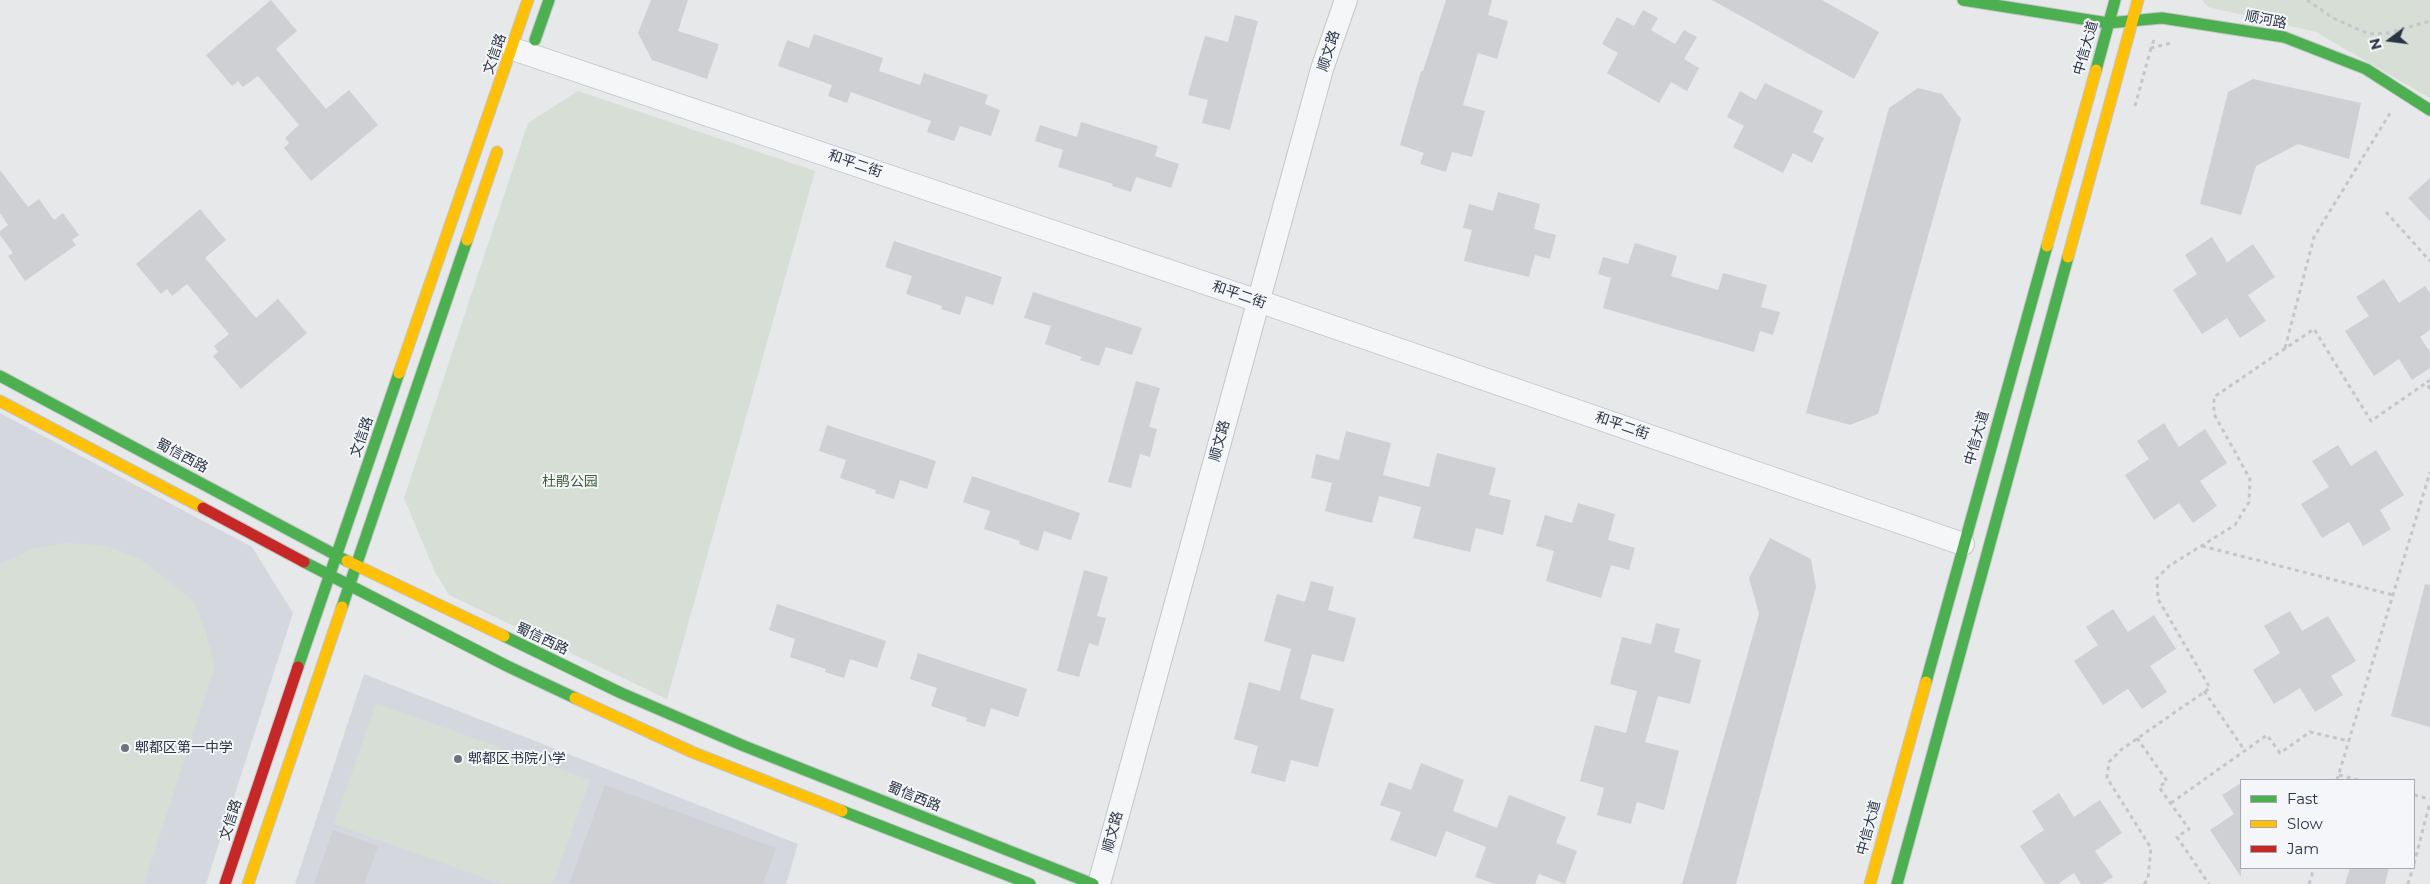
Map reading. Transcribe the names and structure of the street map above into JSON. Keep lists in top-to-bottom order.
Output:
{
  "streets": {
    "main road": [
      "顺河路",
      "中信大道",
      "文信路",
      "蜀信西路"
    ],
    "street": ["顺文路", "和平二街"]
  },
  "crossings": [
    ["顺河路", "中信大道"],
    ["中信大道", "和平二街"],
    ["顺文路", "和平二街"],
    ["文信路", "和平二街"],
    ["文信路", "蜀信西路"]
  ],
  "parks": ["杜鹃公园"],
  "places": ["郫都区第一中学", "郫都区书院小学"],
  "legend": ["Fast", "Slow", "Jam"],
  "north": "left"
}
